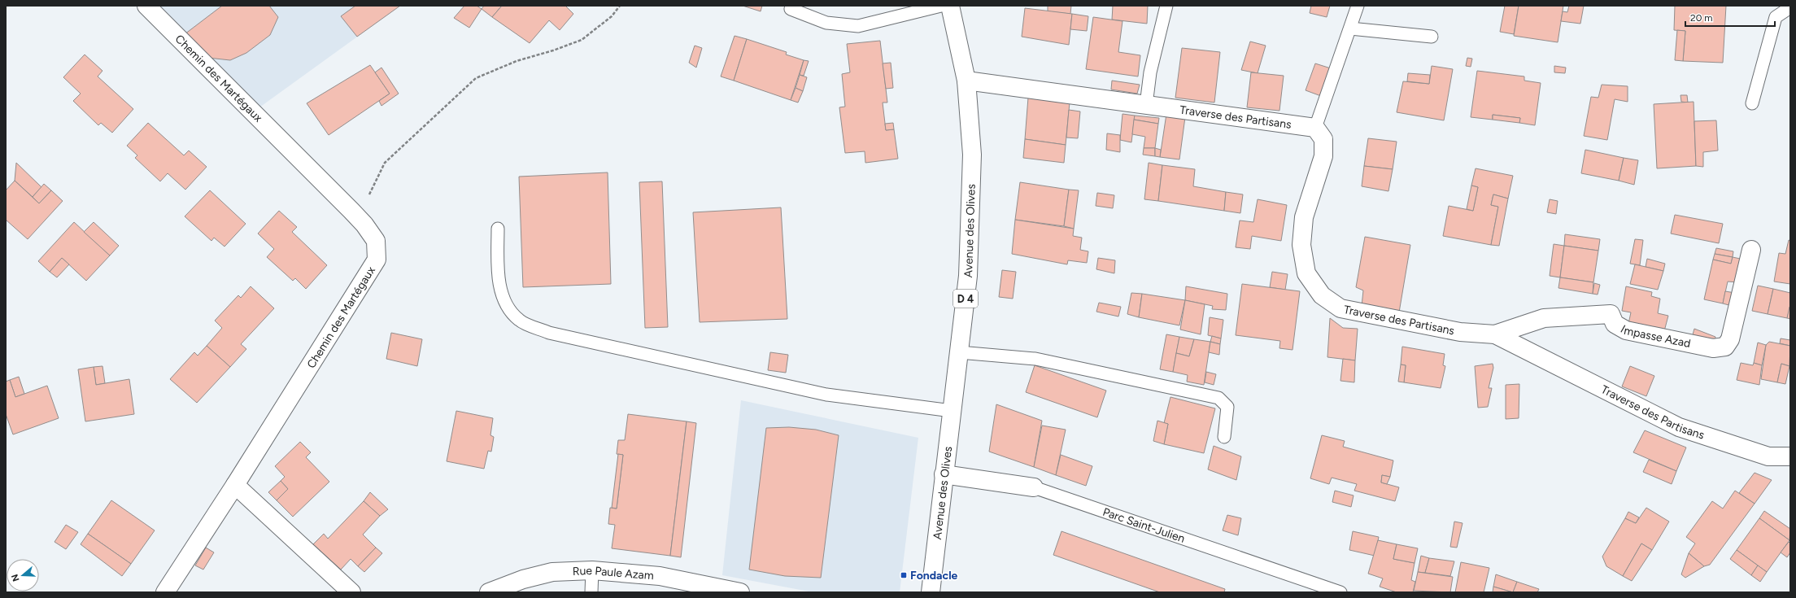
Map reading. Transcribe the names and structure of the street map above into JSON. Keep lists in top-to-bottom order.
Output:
{
  "streets": {
    "street": [
      "Chemin des Martégaux",
      "Traverse des Partisans",
      "Avenue des Olives",
      "D 4",
      "Impasse Azad",
      "Parc Saint-Julien",
      "Rue Paule Azam"
    ]
  },
  "crossings": [
    ["Traverse des Partisans", "Avenue des Olives"],
    ["Traverse des Partisans", "Impasse Azad"],
    ["Avenue des Olives", "Parc Saint-Julien"]
  ],
  "places": {
    "transit": ["Fondacle"]
  },
  "scale_bar": "20 m",
  "north": "left"
}
